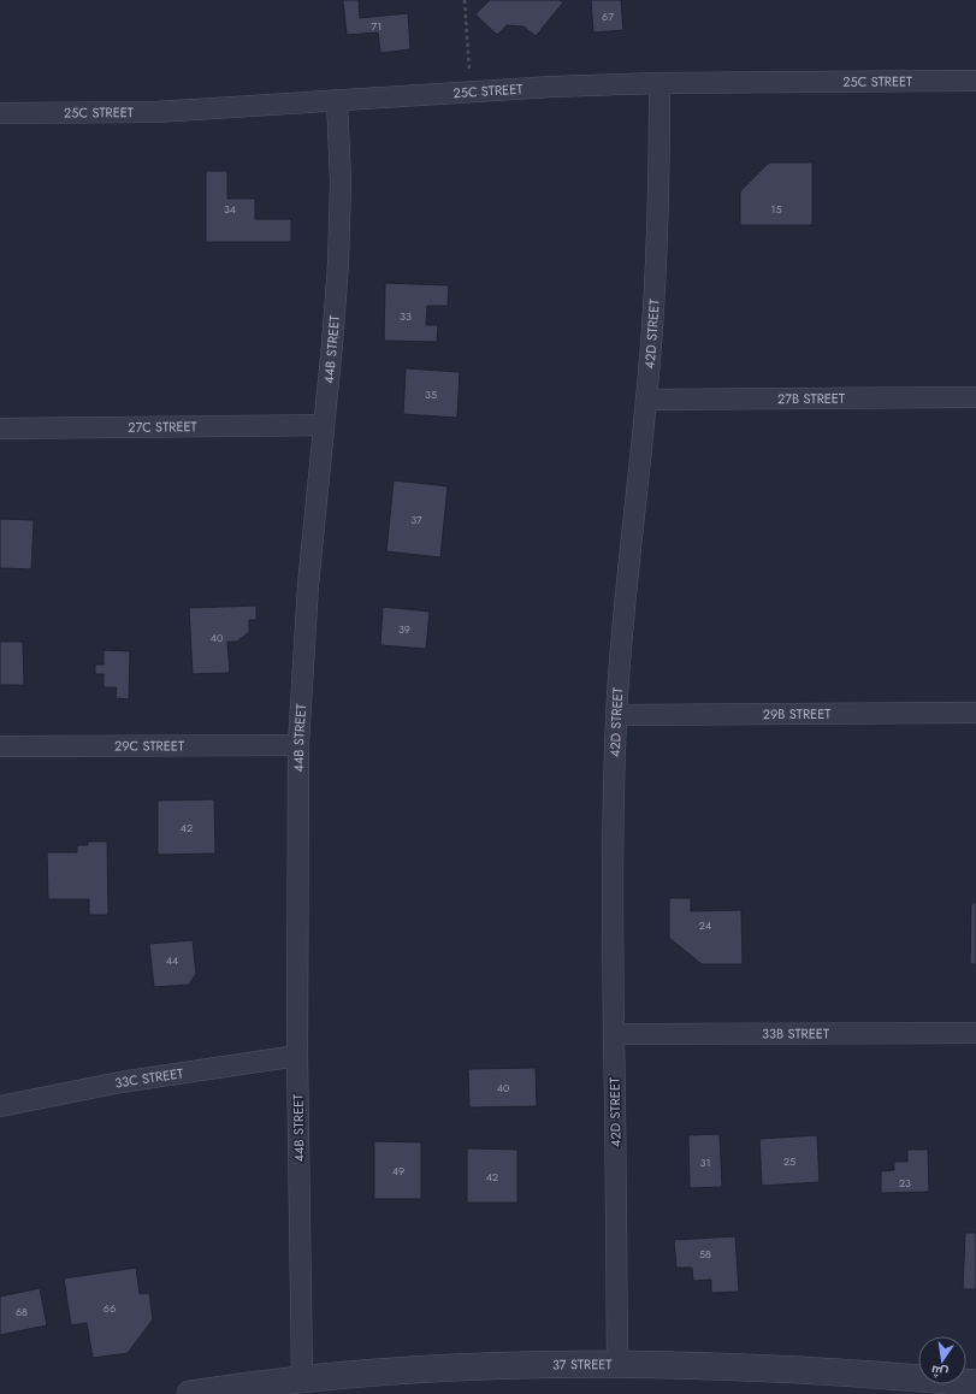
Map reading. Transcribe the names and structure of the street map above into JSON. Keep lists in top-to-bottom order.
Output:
{
  "streets": {
    "street": [
      "25C STREET",
      "42D STREET",
      "44B STREET",
      "27B STREET",
      "27C STREET",
      "29B STREET",
      "29C STREET",
      "33B STREET",
      "33C STREET",
      "37 STREET"
    ]
  },
  "crossings": [
    ["25C STREET", "42D STREET"],
    ["25C STREET", "44B STREET"],
    ["42D STREET", "27B STREET"],
    ["42D STREET", "29B STREET"],
    ["42D STREET", "33B STREET"],
    ["42D STREET", "37 STREET"],
    ["44B STREET", "27C STREET"],
    ["44B STREET", "29C STREET"],
    ["44B STREET", "33C STREET"],
    ["44B STREET", "37 STREET"]
  ],
  "house_numbers": [
    "67",
    "71",
    "34",
    "15",
    "33",
    "35",
    "37",
    "39",
    "40",
    "42",
    "24",
    "44",
    "40",
    "25",
    "31",
    "49",
    "42",
    "23",
    "58",
    "66",
    "68"
  ],
  "north": "bottom"
}
